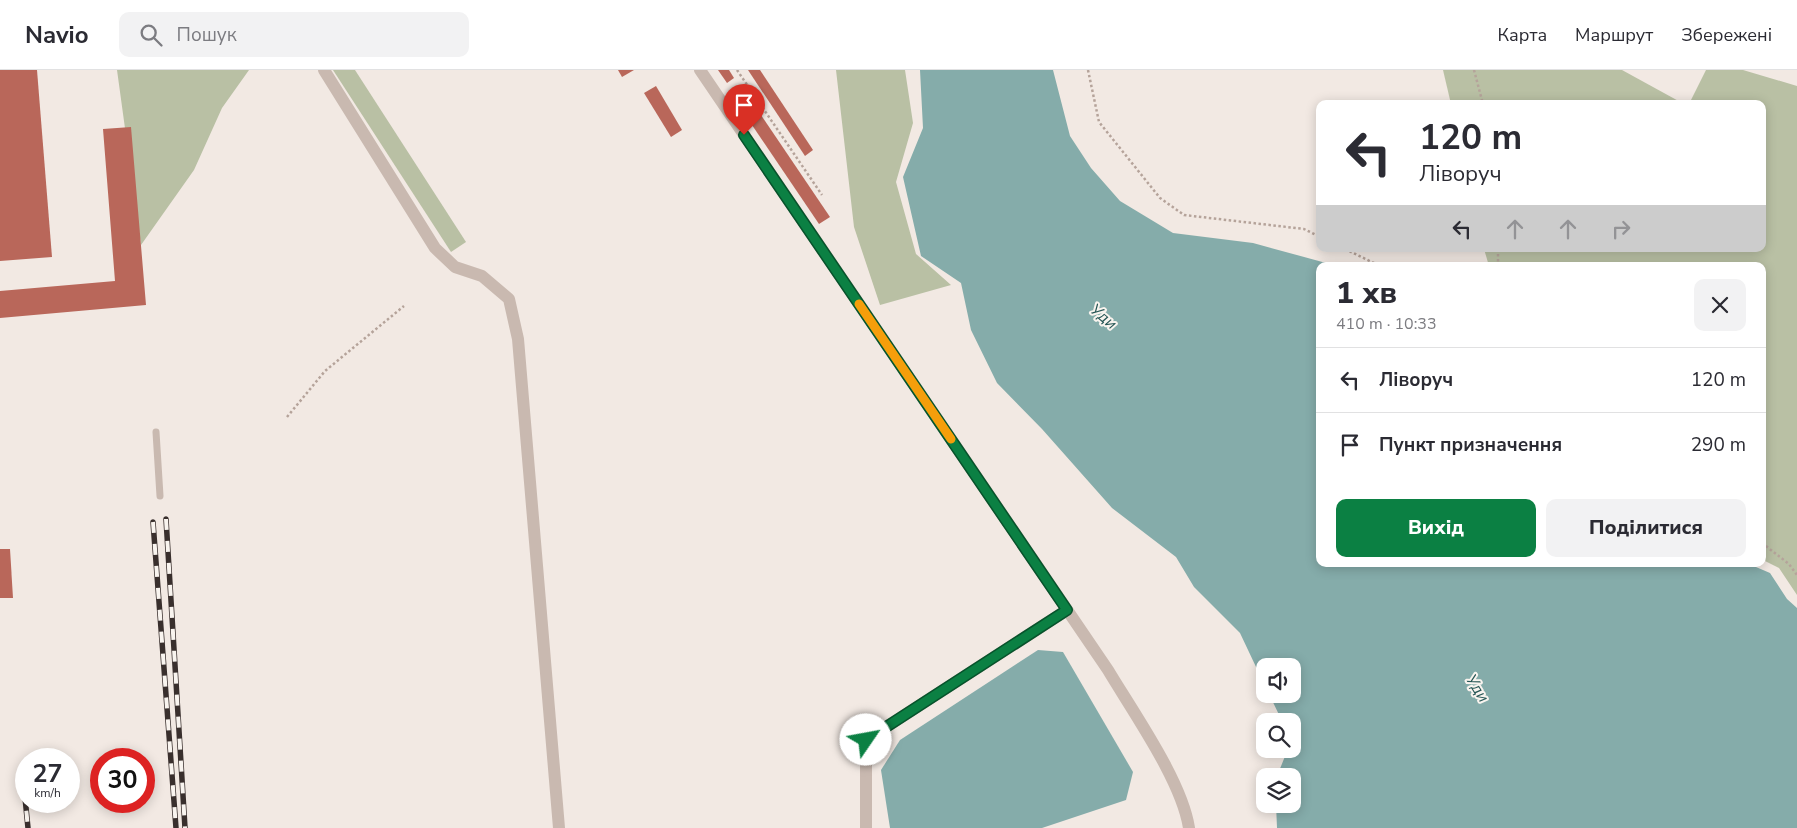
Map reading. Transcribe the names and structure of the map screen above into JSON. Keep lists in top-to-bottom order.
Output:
{
  "water": ["Уди"],
  "page": {
    "header": "Navio",
    "search": "Пошук",
    "nav": ["Карта", "Маршрут", "Збережені"],
    "turn": ["120 m", "Ліворуч"],
    "heading": ["1 хв", "410 m · 10:33"],
    "list": [
      {
        "name": "Ліворуч",
        "value": "120 m"
      },
      {
        "name": "Пункт призначення",
        "value": "290 m"
      }
    ],
    "buttons": ["Вихід", "Поділитися"],
    "speed": "27 km/h",
    "limit": "30"
  }
}
